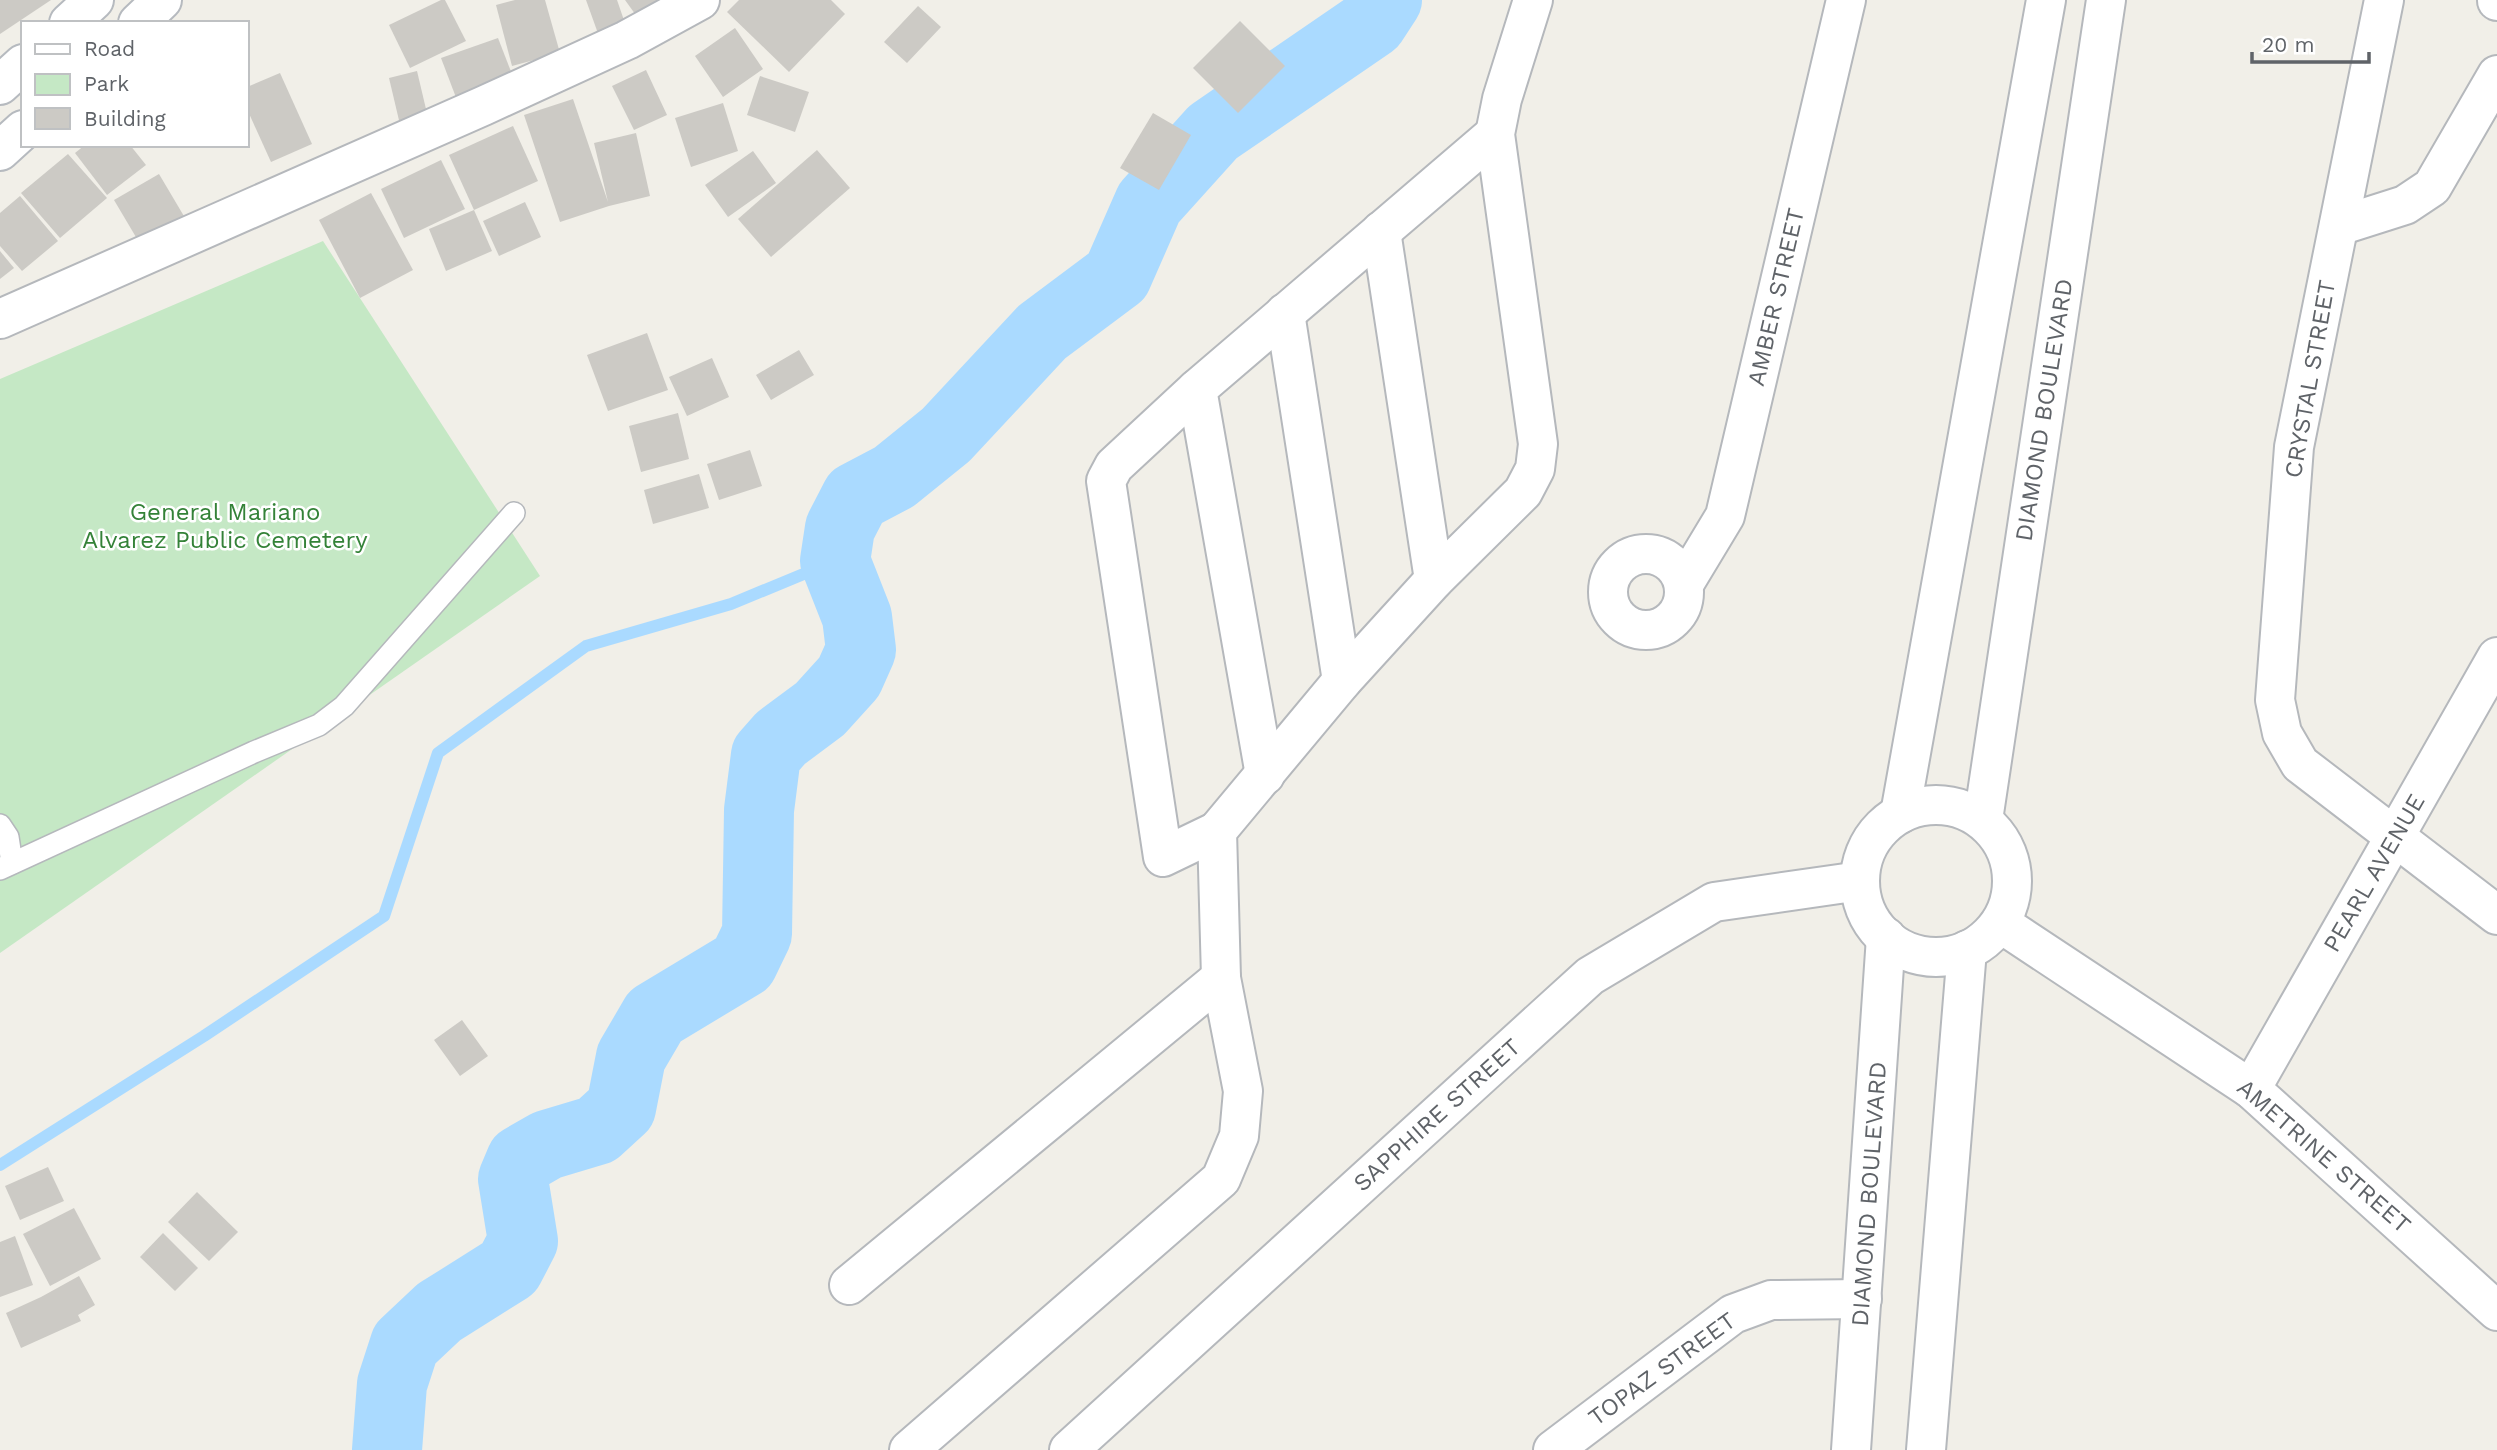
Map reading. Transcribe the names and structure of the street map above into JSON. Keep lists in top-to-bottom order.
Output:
{
  "streets": {
    "street": [
      "AMBER STREET",
      "CRYSTAL STREET",
      "DIAMOND BOULEVARD",
      "PEARL AVENUE",
      "SAPPHIRE STREET",
      "AMETRINE STREET",
      "TOPAZ STREET"
    ]
  },
  "crossings": [
    ["CRYSTAL STREET", "PEARL AVENUE"],
    ["DIAMOND BOULEVARD", "SAPPHIRE STREET"],
    ["DIAMOND BOULEVARD", "AMETRINE STREET"],
    ["DIAMOND BOULEVARD", "TOPAZ STREET"],
    ["PEARL AVENUE", "AMETRINE STREET"],
    ["SAPPHIRE STREET", "AMETRINE STREET"]
  ],
  "parks": ["General Mariano Alvarez Public Cemetery"],
  "legend": ["Road", "Park", "Building"],
  "scale_bar": "20 m"
}
